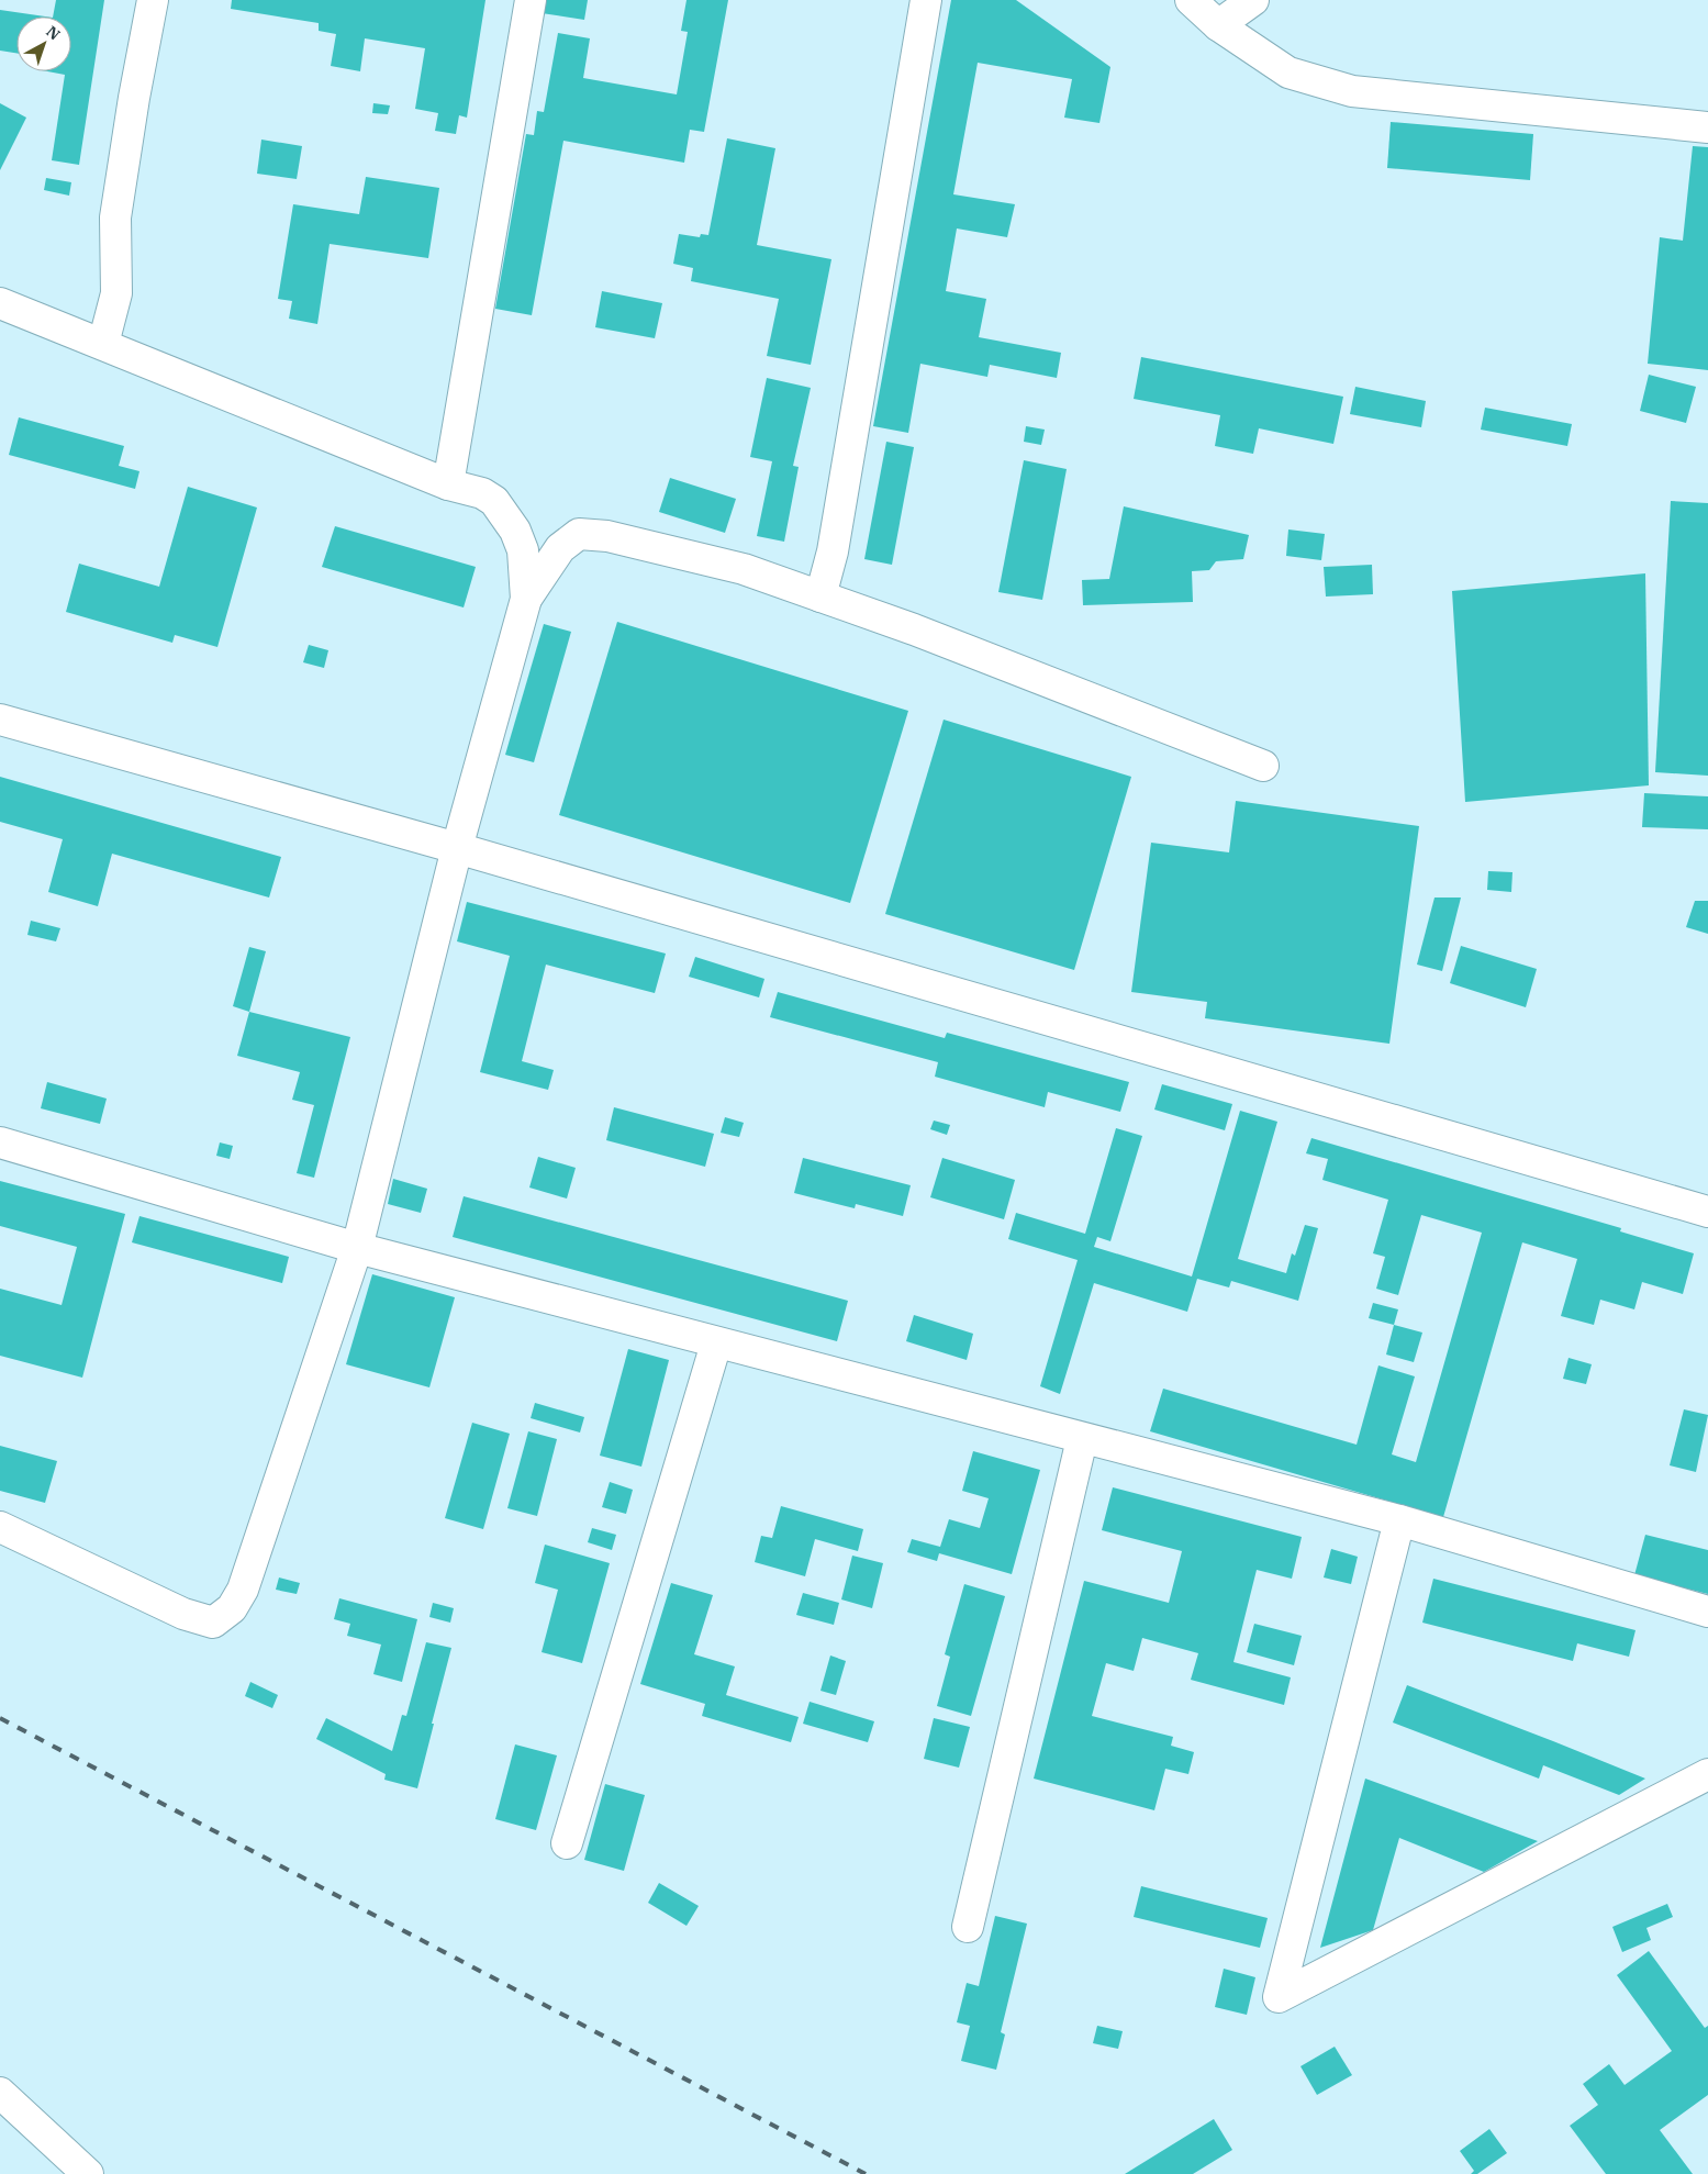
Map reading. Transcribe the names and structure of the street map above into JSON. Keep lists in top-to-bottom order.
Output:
{
  "north": "top right"
}
